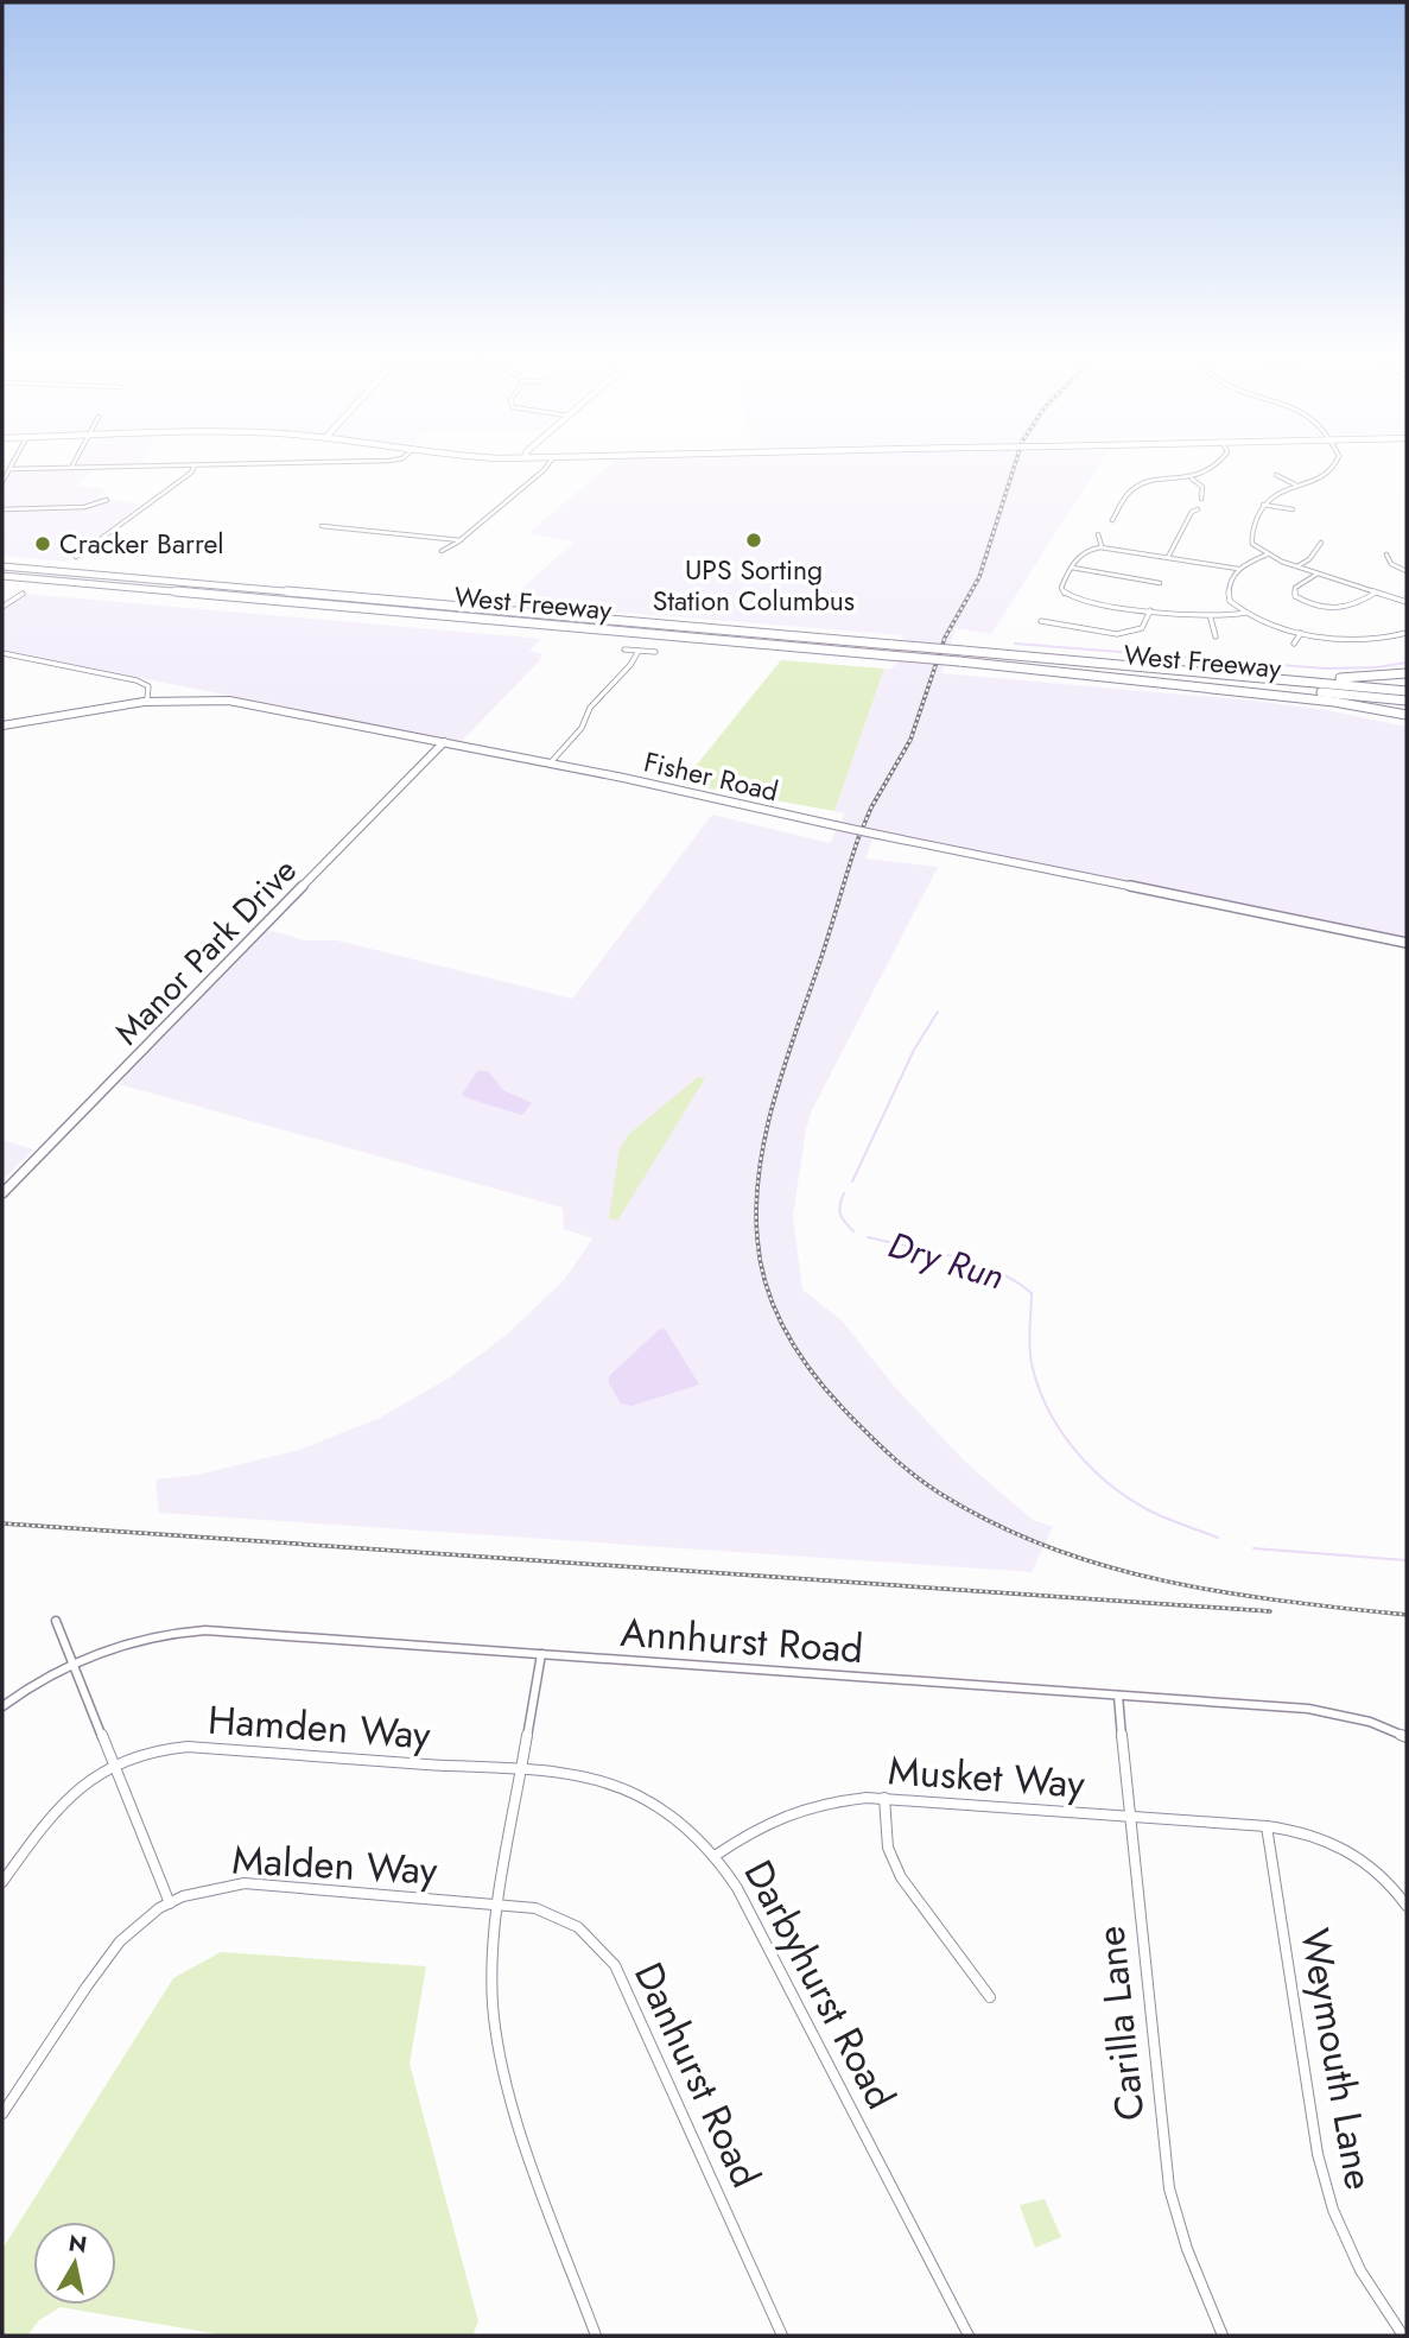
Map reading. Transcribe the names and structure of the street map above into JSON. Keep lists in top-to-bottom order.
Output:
{
  "streets": {
    "highway": ["West Freeway"],
    "main road": ["Fisher Road", "Manor Park Drive"],
    "street": [
      "Annhurst Road",
      "Hamden Way",
      "Musket Way",
      "Malden Way",
      "Darbyhurst Road",
      "Carilla Lane",
      "Weymouth Lane",
      "Danhurst Road"
    ]
  },
  "crossings": [
    ["Fisher Road", "Manor Park Drive"],
    ["Annhurst Road", "Carilla Lane"],
    ["Hamden Way", "Darbyhurst Road"],
    ["Musket Way", "Darbyhurst Road"],
    ["Musket Way", "Carilla Lane"],
    ["Musket Way", "Weymouth Lane"],
    ["Malden Way", "Danhurst Road"]
  ],
  "water": ["Dry Run"],
  "places": ["UPS Sorting Station Columbus", "Cracker Barrel"],
  "north": "top"
}
